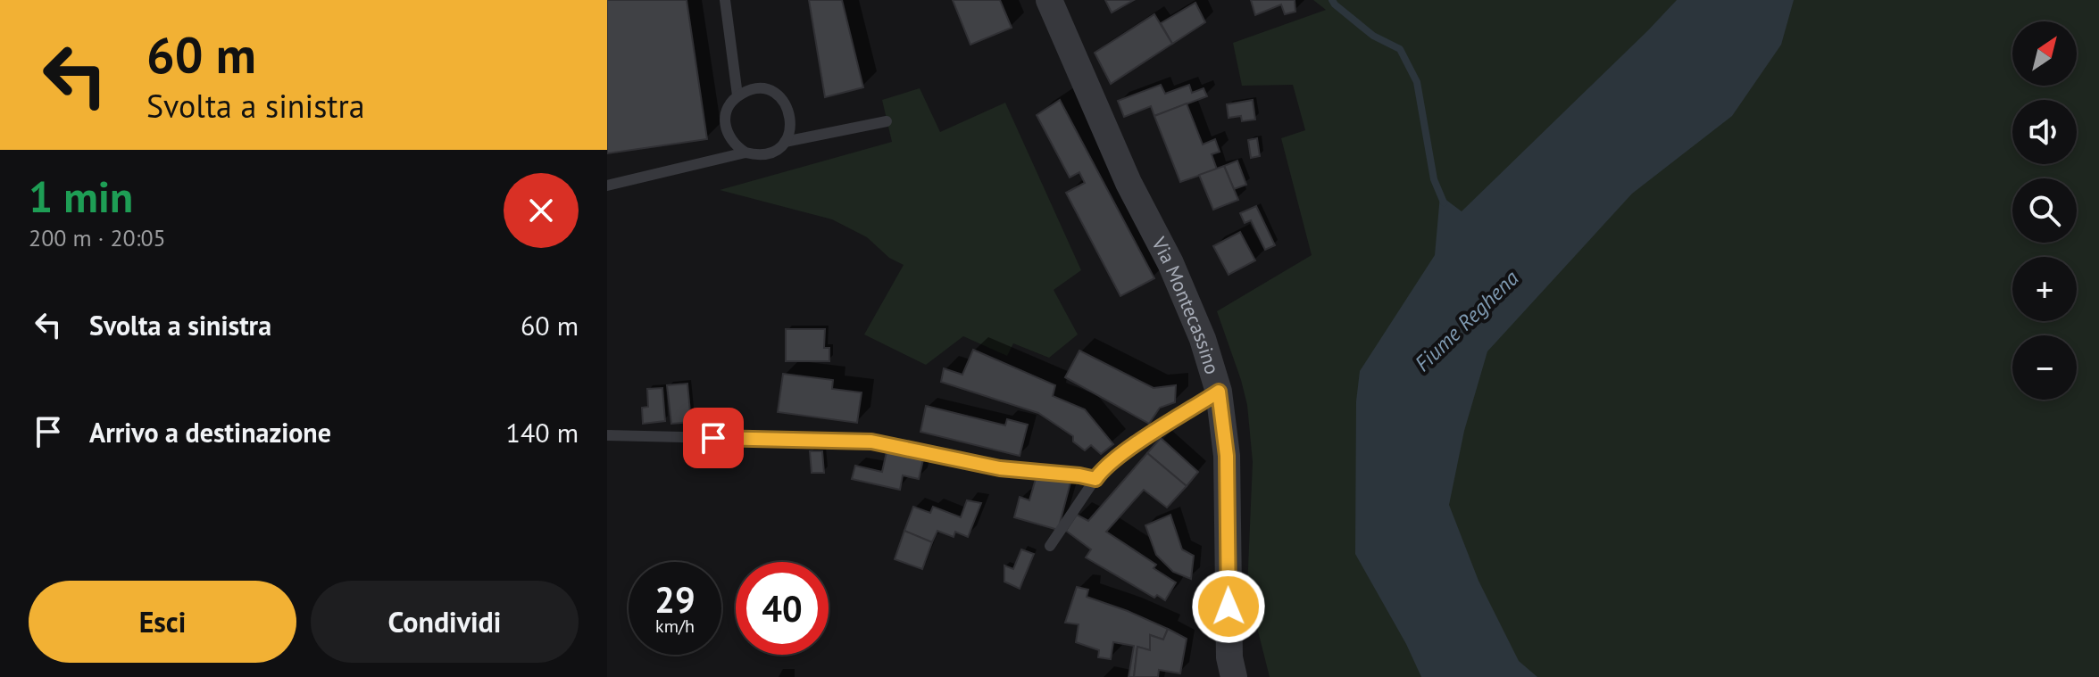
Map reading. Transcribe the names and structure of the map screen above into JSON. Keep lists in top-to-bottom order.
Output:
{
  "streets": {
    "street": ["Via Montecassino"]
  },
  "water": ["Fiume Reghena"],
  "north": "top right",
  "page": {
    "turn": ["60 m", "Svolta a sinistra"],
    "map_buttons": ["+", "−"],
    "heading": ["1 min", "200 m · 20:05"],
    "list": [
      {
        "name": "Svolta a sinistra",
        "value": "60 m"
      },
      {
        "name": "Arrivo a destinazione",
        "value": "140 m"
      }
    ],
    "speed": "29 km/h",
    "limit": "40",
    "buttons": ["Esci", "Condividi"]
  }
}
